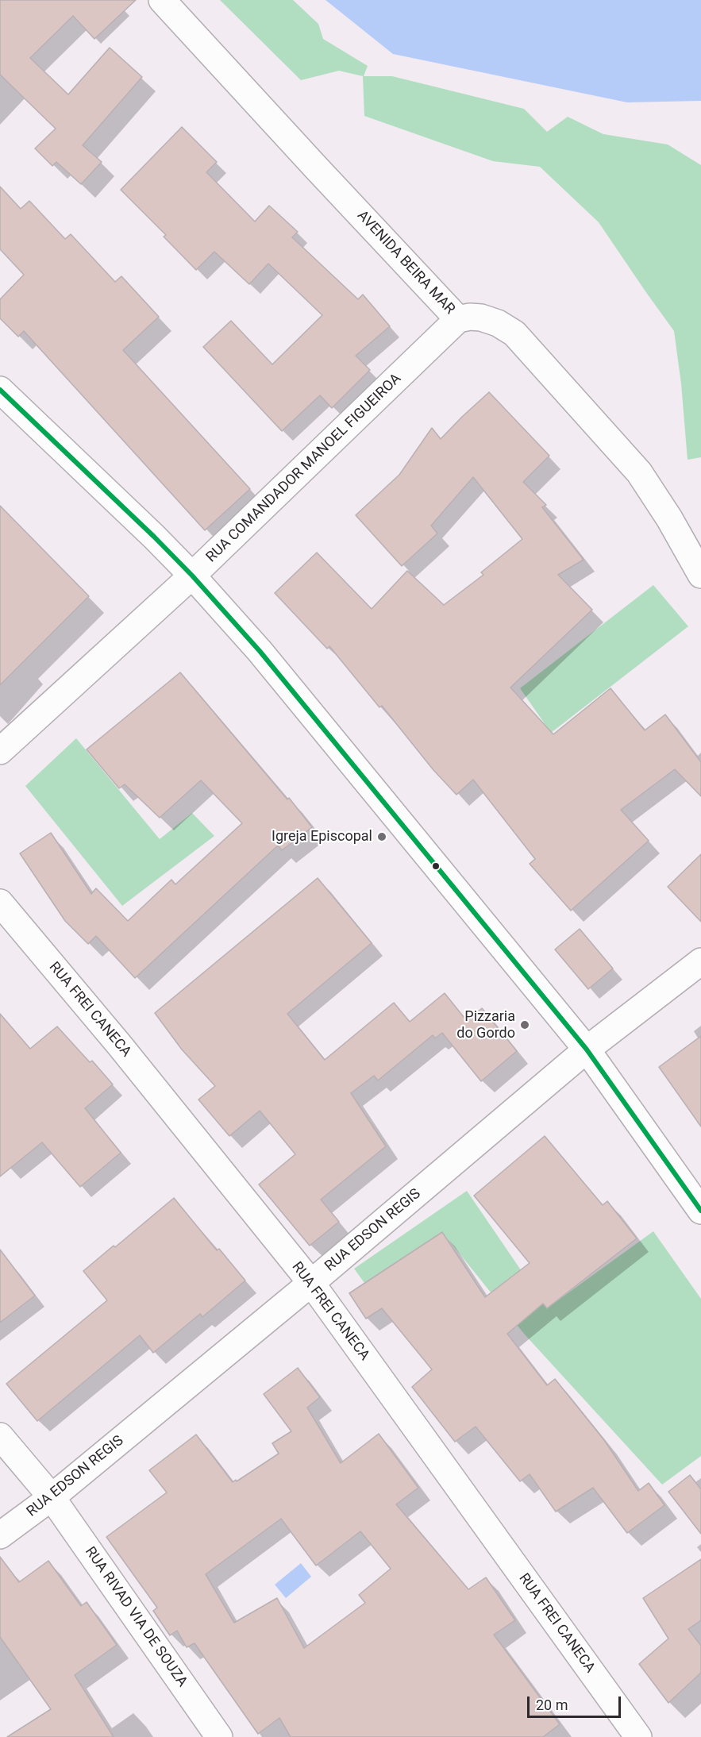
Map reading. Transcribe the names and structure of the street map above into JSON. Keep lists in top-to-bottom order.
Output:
{
  "streets": {
    "street": [
      "AVENIDA BEIRA MAR",
      "RUA COMANDADOR MANOEL FIGUEIROA",
      "RUA FREI CANECA",
      "RUA EDSON REGIS",
      "RUA RIVAD VIA DE SOUZA"
    ]
  },
  "crossings": [
    ["AVENIDA BEIRA MAR", "RUA COMANDADOR MANOEL FIGUEIROA"],
    ["RUA FREI CANECA", "RUA EDSON REGIS"],
    ["RUA EDSON REGIS", "RUA RIVAD VIA DE SOUZA"]
  ],
  "places": ["Igreja Episcopal", "Pizzaria do Gordo"],
  "scale_bar": "20 m"
}
